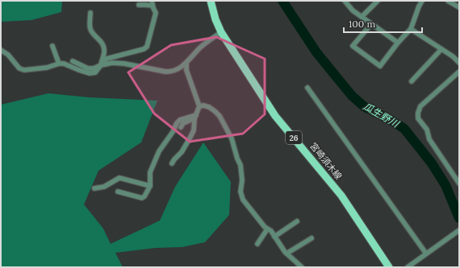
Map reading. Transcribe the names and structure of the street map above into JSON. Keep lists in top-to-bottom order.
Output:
{
  "streets": {
    "main road": ["26", "宮崎須木線"]
  },
  "water": ["瓜生野川"],
  "scale_bar": "100 m"
}
